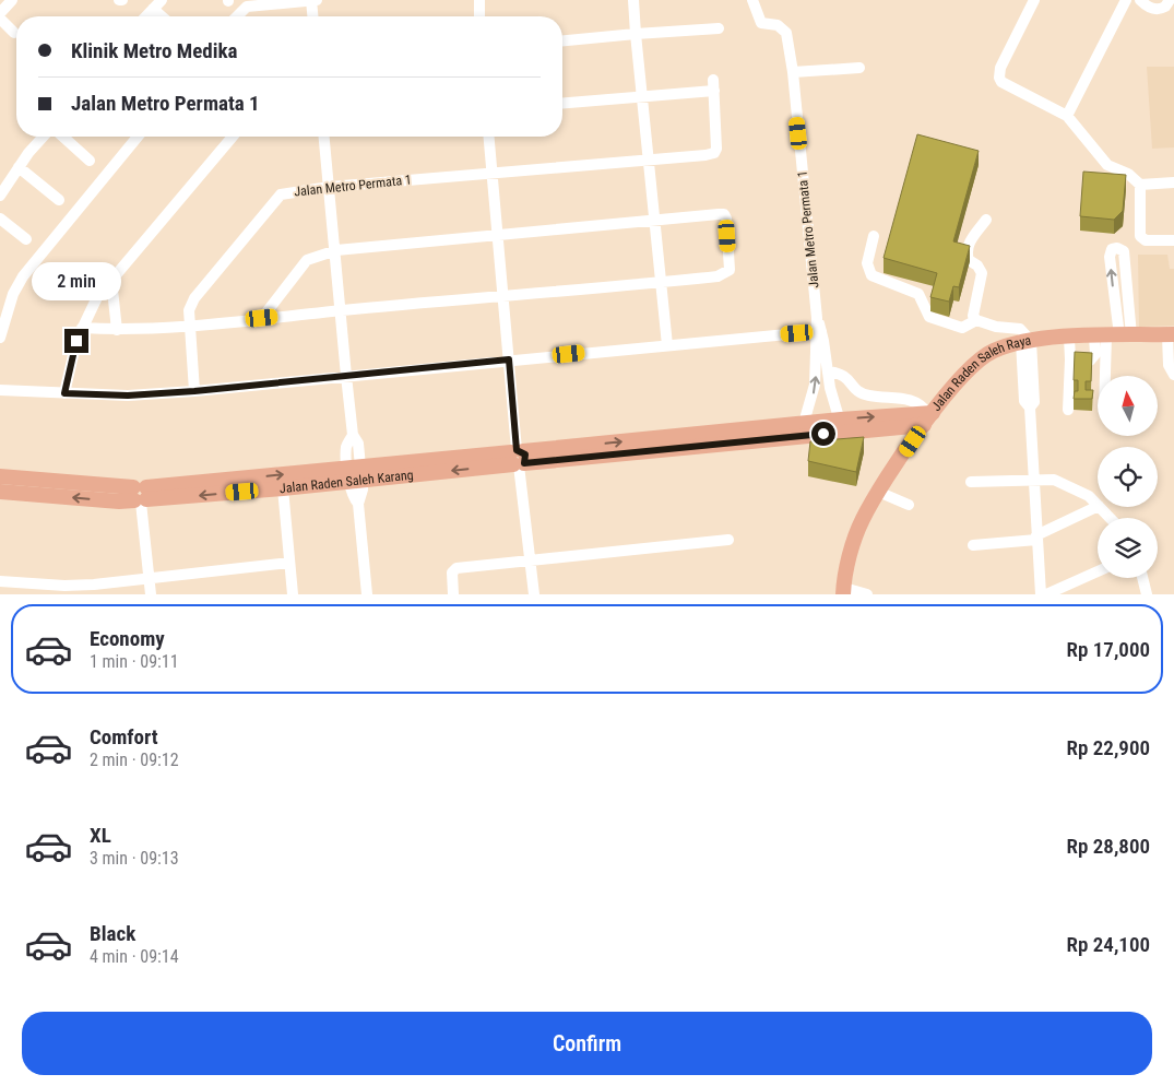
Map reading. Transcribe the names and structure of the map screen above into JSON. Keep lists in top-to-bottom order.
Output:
{
  "streets": {
    "main road": ["Jalan Raden Saleh Raya", "Jalan Raden Saleh Karang"],
    "street": ["Jalan Metro Permata 1"]
  },
  "crossings": [
    ["Jalan Metro Permata 1", "Jalan Raden Saleh Karang"],
    ["Jalan Raden Saleh Raya", "Jalan Raden Saleh Karang"]
  ],
  "north": "top",
  "page": {
    "banner": ["Klinik Metro Medika", "Jalan Metro Permata 1"],
    "bubble": "2 min",
    "list": [
      {
        "name": "Economy",
        "note": "1 min · 09:11",
        "value": "Rp 17,000"
      },
      {
        "name": "Comfort",
        "note": "2 min · 09:12",
        "value": "Rp 22,900"
      },
      {
        "name": "XL",
        "note": "3 min · 09:13",
        "value": "Rp 28,800"
      },
      {
        "name": "Black",
        "note": "4 min · 09:14",
        "value": "Rp 24,100"
      }
    ],
    "buttons": "Confirm"
  }
}
